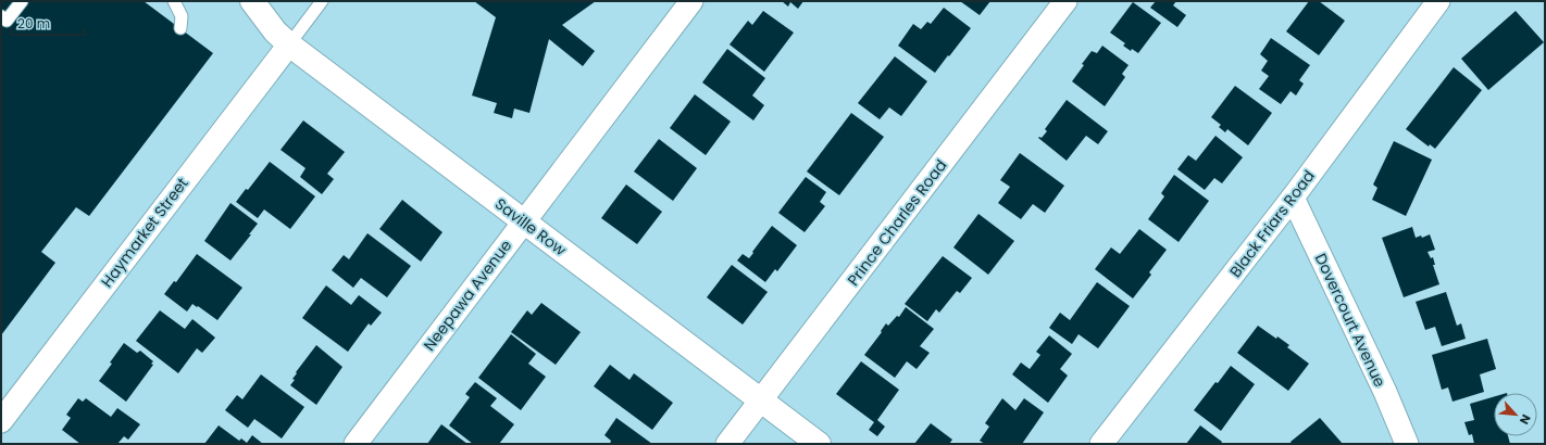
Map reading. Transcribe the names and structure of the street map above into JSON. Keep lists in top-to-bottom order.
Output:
{
  "streets": {
    "street": [
      "Prince Charles Road",
      "Black Friars Road",
      "Saville Row",
      "Haymarket Street",
      "Neepawa Avenue",
      "Dovercourt Avenue"
    ]
  },
  "crossings": [
    ["Prince Charles Road", "Saville Row"],
    ["Black Friars Road", "Dovercourt Avenue"],
    ["Saville Row", "Haymarket Street"],
    ["Saville Row", "Neepawa Avenue"]
  ],
  "scale_bar": "20 m",
  "north": "bottom right"
}
